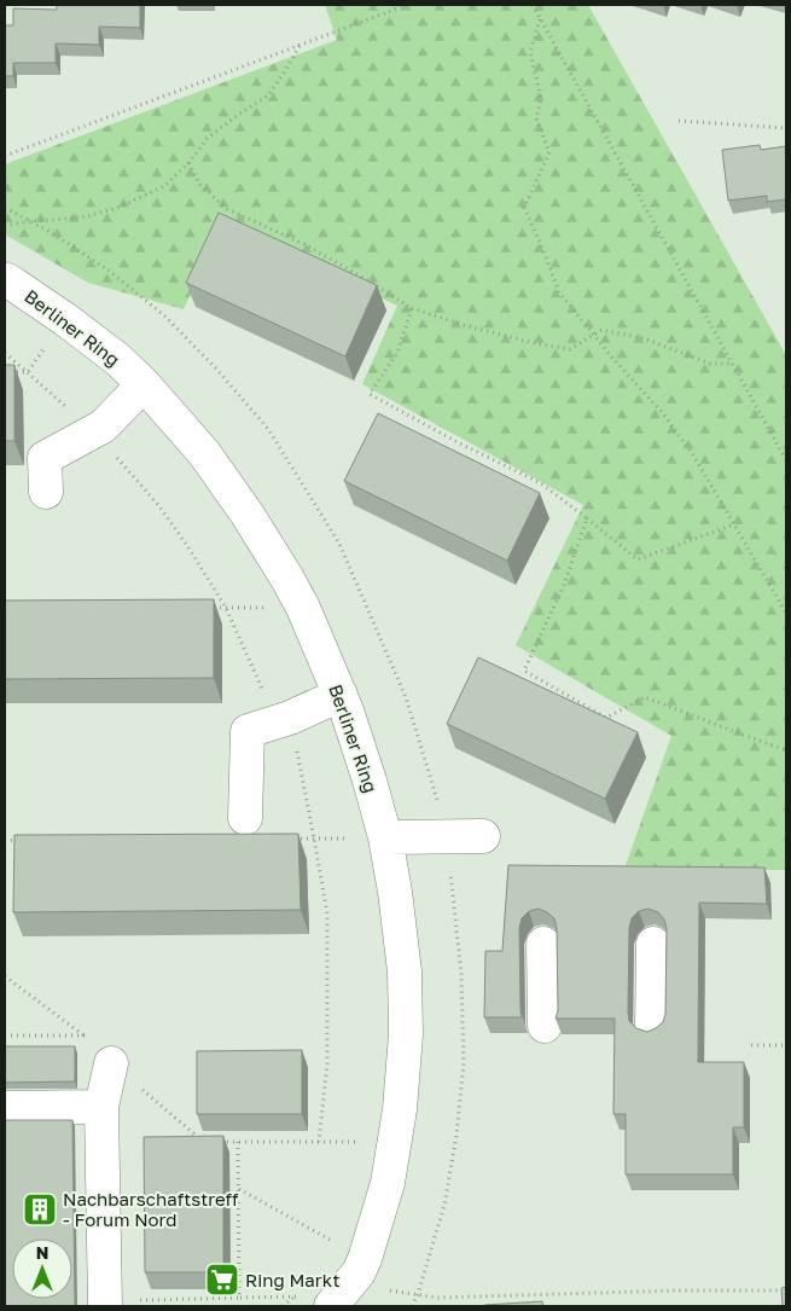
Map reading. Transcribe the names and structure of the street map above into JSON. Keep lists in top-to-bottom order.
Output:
{
  "streets": {
    "street": ["Berliner Ring"]
  },
  "places": {
    "building": ["Nachbarschaftstreff - Forum Nord"],
    "supermarket": ["Ring Markt"]
  },
  "north": "top"
}
